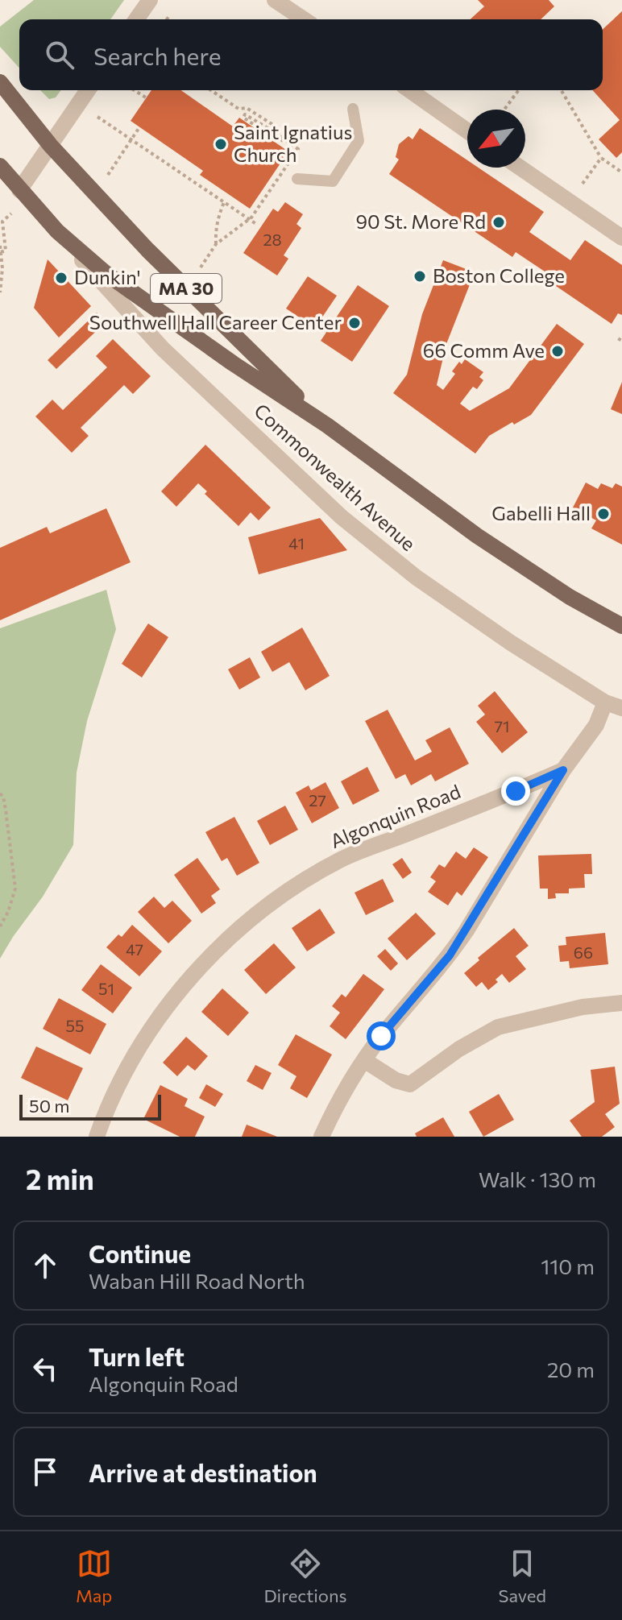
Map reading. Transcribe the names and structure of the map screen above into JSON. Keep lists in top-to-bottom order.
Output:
{
  "streets": {
    "main road": ["MA 30", "Commonwealth Avenue"],
    "street": ["Algonquin Road"]
  },
  "places": [
    "Saint Ignatius Church",
    "90 St. More Rd",
    "Boston College",
    "Dunkin'",
    "Southwell Hall Career Center",
    "66 Comm Ave",
    "Gabelli Hall"
  ],
  "house_numbers": [
    "28",
    "41",
    "71",
    "27",
    "47",
    "66",
    "51",
    "55"
  ],
  "scale_bar": "50 m",
  "north": "bottom left",
  "page": {
    "search": "Search here",
    "scale": "50 m",
    "heading": ["2 min", "Walk · 130 m"],
    "list": [
      ["Continue", "Waban Hill Road North", "110 m"],
      ["Turn left", "Algonquin Road", "20 m"],
      "Arrive at destination"
    ],
    "nav": ["Map", "Directions", "Saved"]
  }
}
